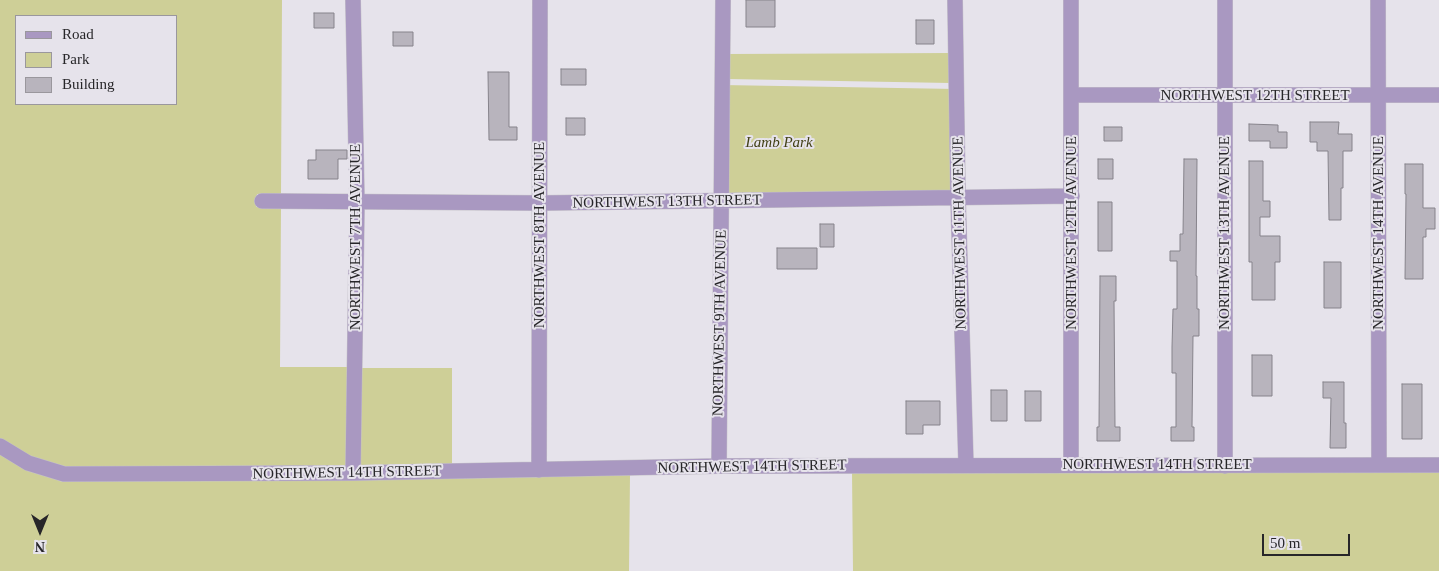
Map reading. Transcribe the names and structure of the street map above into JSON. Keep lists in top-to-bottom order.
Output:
{
  "streets": {
    "street": [
      "NORTHWEST 12TH STREET",
      "NORTHWEST 13TH STREET",
      "NORTHWEST 11TH AVENUE",
      "NORTHWEST 12TH AVENUE",
      "NORTHWEST 13TH AVENUE",
      "NORTHWEST 14TH AVENUE",
      "NORTHWEST 8TH AVENUE",
      "NORTHWEST 7TH AVENUE",
      "NORTHWEST 9TH AVENUE",
      "NORTHWEST 14TH STREET"
    ]
  },
  "crossings": [
    ["NORTHWEST 12TH STREET", "NORTHWEST 12TH AVENUE"],
    ["NORTHWEST 12TH STREET", "NORTHWEST 13TH AVENUE"],
    ["NORTHWEST 12TH STREET", "NORTHWEST 14TH AVENUE"],
    ["NORTHWEST 13TH STREET", "NORTHWEST 11TH AVENUE"],
    ["NORTHWEST 13TH STREET", "NORTHWEST 12TH AVENUE"],
    ["NORTHWEST 13TH STREET", "NORTHWEST 8TH AVENUE"],
    ["NORTHWEST 13TH STREET", "NORTHWEST 7TH AVENUE"],
    ["NORTHWEST 13TH STREET", "NORTHWEST 9TH AVENUE"],
    ["NORTHWEST 11TH AVENUE", "NORTHWEST 14TH STREET"],
    ["NORTHWEST 12TH AVENUE", "NORTHWEST 14TH STREET"],
    ["NORTHWEST 13TH AVENUE", "NORTHWEST 14TH STREET"],
    ["NORTHWEST 14TH AVENUE", "NORTHWEST 14TH STREET"],
    ["NORTHWEST 8TH AVENUE", "NORTHWEST 14TH STREET"],
    ["NORTHWEST 7TH AVENUE", "NORTHWEST 14TH STREET"],
    ["NORTHWEST 9TH AVENUE", "NORTHWEST 14TH STREET"]
  ],
  "parks": ["Lamb Park"],
  "legend": ["Road", "Park", "Building"],
  "scale_bar": "50 m",
  "north": "bottom"
}
